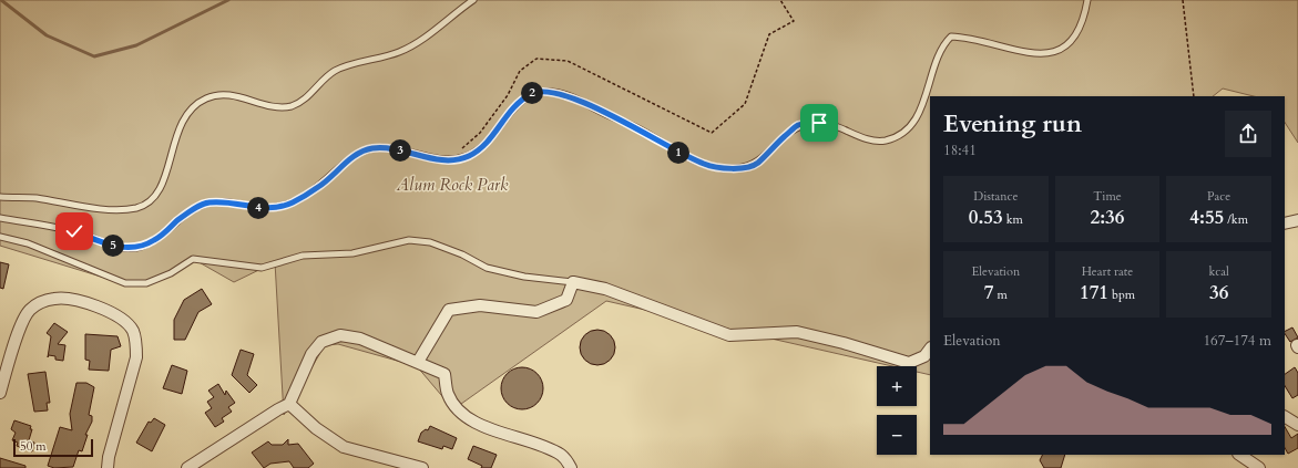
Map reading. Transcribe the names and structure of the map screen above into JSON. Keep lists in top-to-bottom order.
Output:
{
  "parks": ["Alum Rock Park"],
  "scale_bar": "50 m",
  "page": {
    "pins": [
      "2",
      "3",
      "1",
      "4",
      "5"
    ],
    "heading": ["Evening run", "18:41"],
    "stats": [
      ["Distance", "0.53 km"],
      ["Time", "2:36"],
      ["Pace", "4:55 /km"],
      ["Elevation", "7 m"],
      ["Heart rate", "171 bpm"],
      ["kcal", "36"]
    ],
    "chart": ["Elevation", "167–174 m"],
    "map_buttons": ["+", "−"],
    "scale": "50 m"
  }
}
